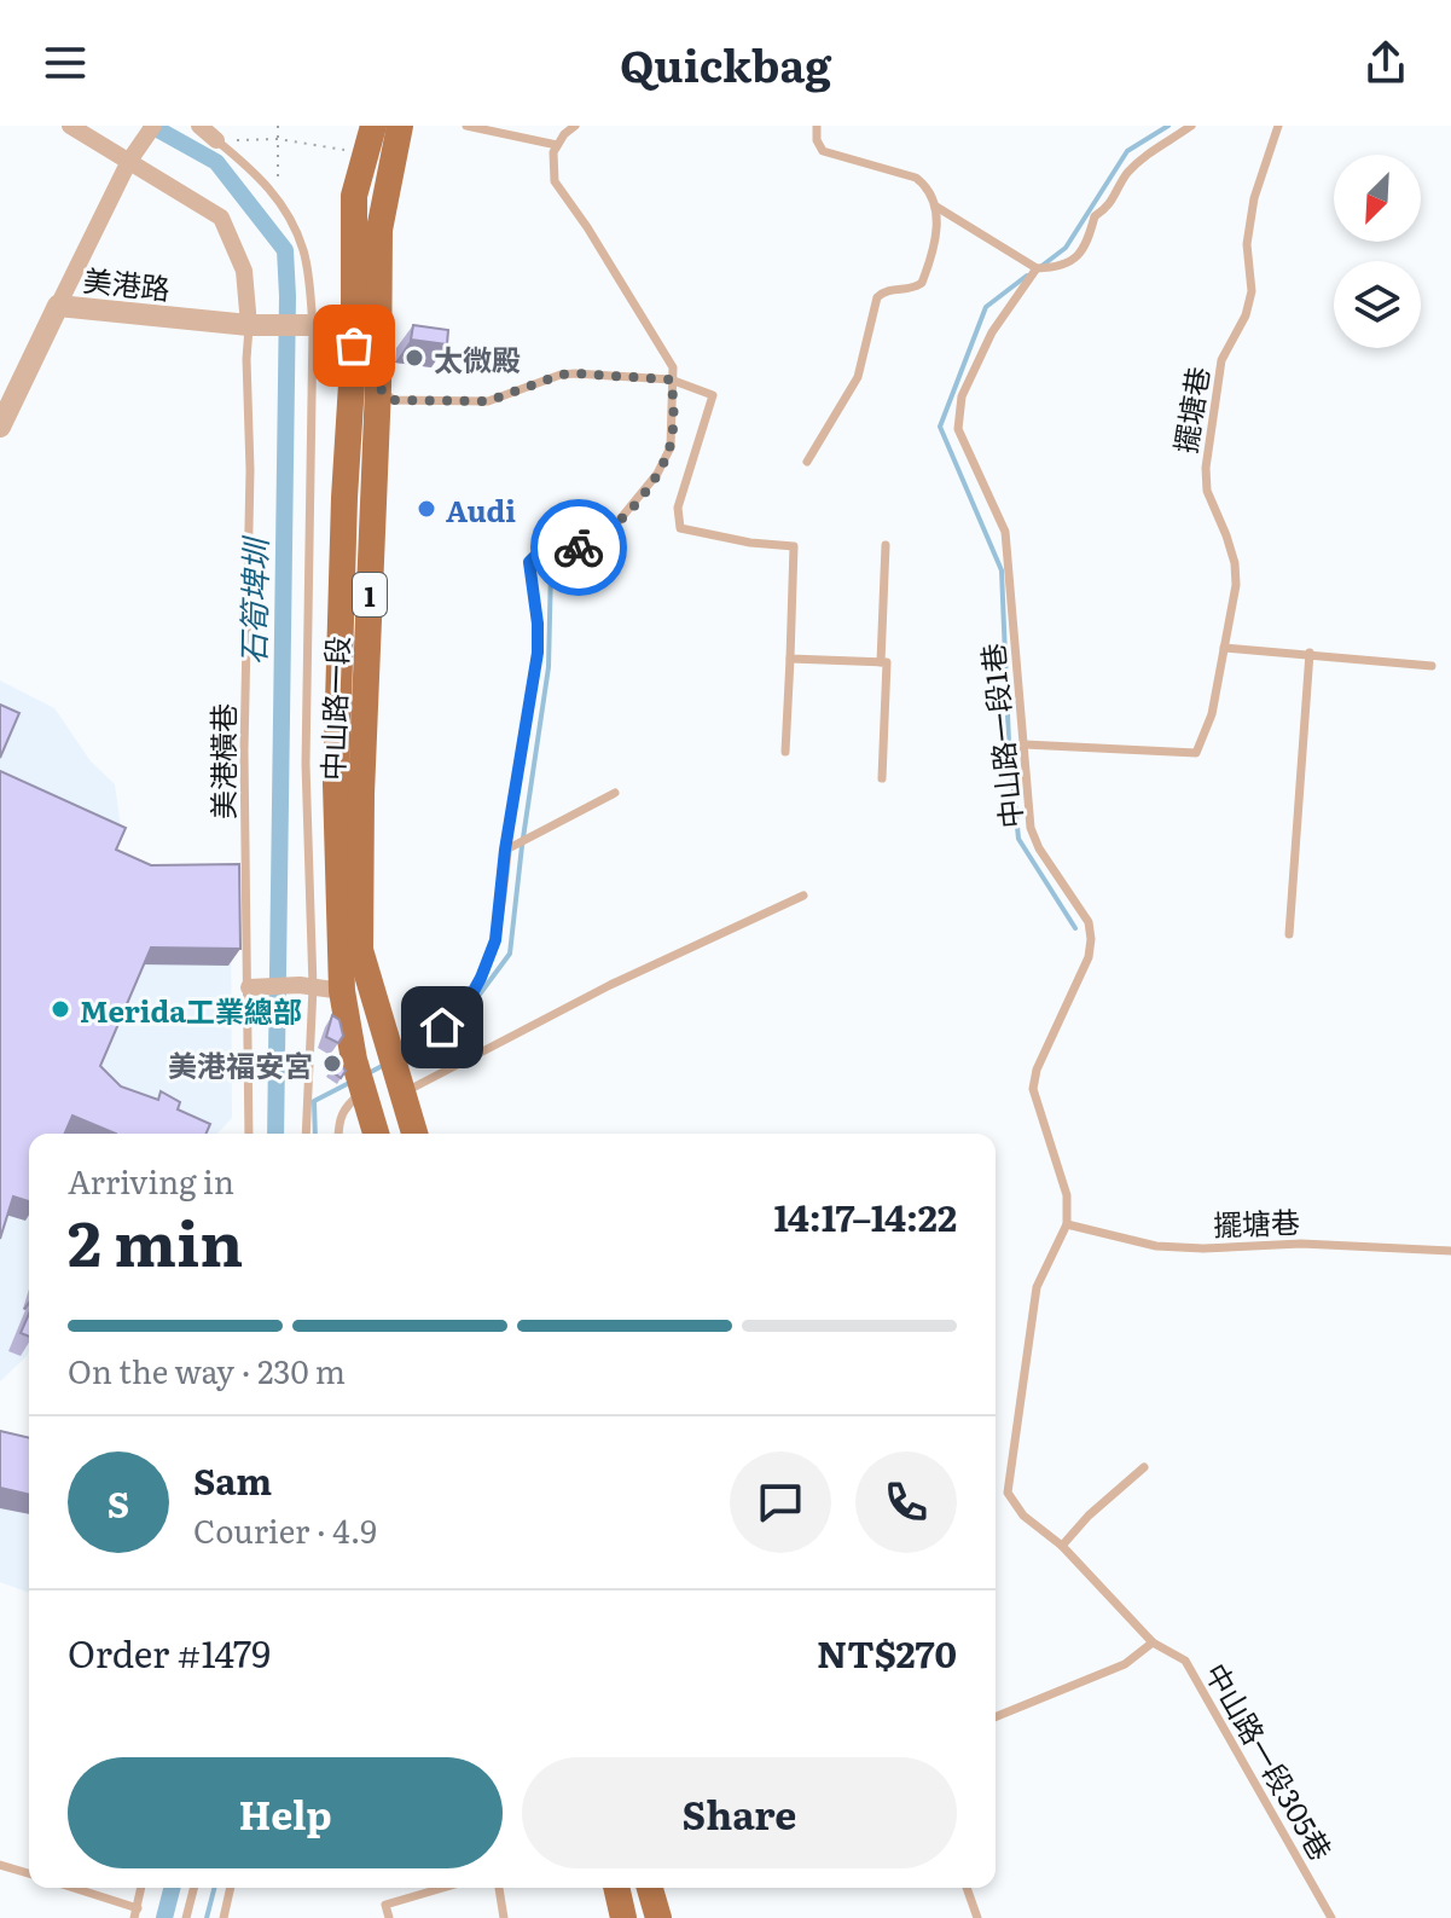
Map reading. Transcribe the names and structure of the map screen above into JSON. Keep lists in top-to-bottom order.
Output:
{
  "streets": {
    "main road": ["1", "中山路一段"],
    "street": ["美港路"],
    "lane": [
      "擺塘巷",
      "中山路一段1巷",
      "美港橫巷",
      "中山路一段305巷"
    ]
  },
  "crossings": [
    ["美港路", "美港橫巷"],
    ["擺塘巷", "中山路一段1巷"],
    ["1", "中山路一段"]
  ],
  "water": ["石筍埤圳"],
  "places": [
    "太微殿",
    "Audi",
    "Merida工業總部",
    "美港福安宮"
  ],
  "north": "bottom left",
  "page": {
    "header": "Quickbag",
    "heading": ["2 min", "Arriving in", "14:17–14:22"],
    "panel": [
      "Sam",
      "Courier · 4.9",
      "Order #1479",
      "NT$270"
    ],
    "bar": "On the way · 230 m",
    "round": "S",
    "buttons": ["Help", "Share"]
  }
}
